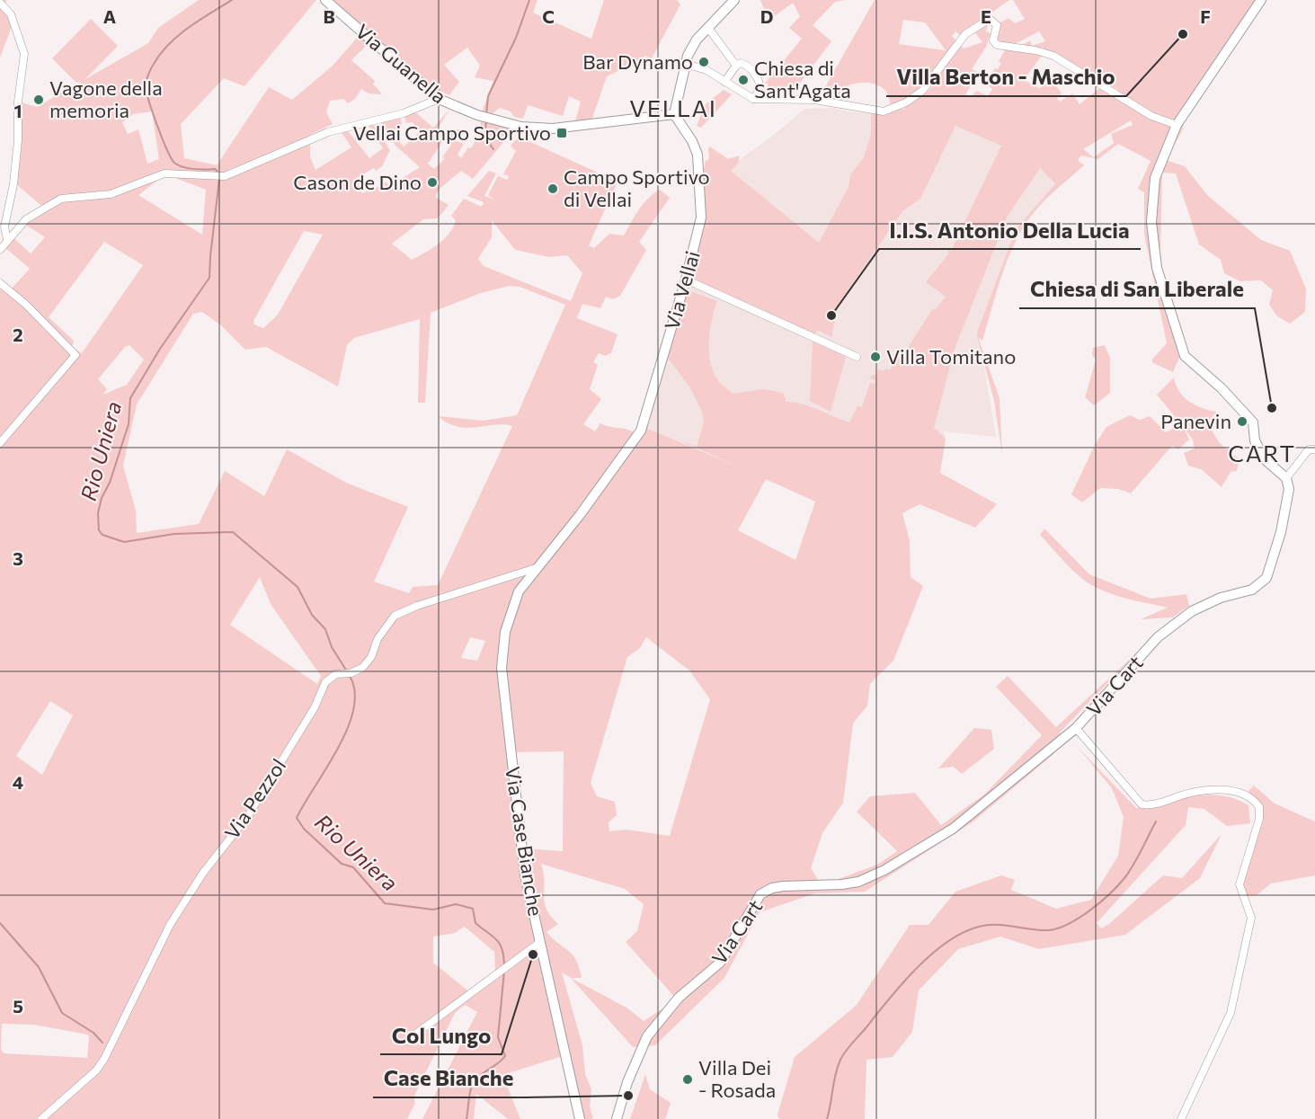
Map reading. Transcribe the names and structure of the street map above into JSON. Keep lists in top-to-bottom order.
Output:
{
  "streets": {
    "street": [
      "Via Guanella",
      "Via Vellai",
      "Via Cart",
      "Via Pezzol",
      "Via Case Bianche"
    ]
  },
  "crossings": [
    ["Via Guanella", "Via Vellai"],
    ["Via Vellai", "Via Pezzol"],
    ["Via Vellai", "Via Case Bianche"],
    ["Via Pezzol", "Via Case Bianche"]
  ],
  "districts": ["VELLAI", "CART"],
  "water": ["Rio Uniera"],
  "places": {
    "other": [
      "Villa Berton - Maschio",
      "Bar Dynamo",
      "Chiesa di Sant'Agata",
      "Vagone della memoria",
      "Cason de Dino",
      "Campo Sportivo di Vellai",
      "I.I.S. Antonio Della Lucia",
      "Villa Tomitano",
      "Chiesa di San Liberale",
      "Panevin",
      "Col Lungo",
      "Villa Dei - Rosada",
      "Case Bianche"
    ],
    "transit": ["Vellai Campo Sportivo"]
  },
  "grid": {
    "columns": [
      "A",
      "B",
      "C",
      "D",
      "E",
      "F"
    ],
    "rows": [
      "1",
      "2",
      "3",
      "4",
      "5"
    ]
  }
}
